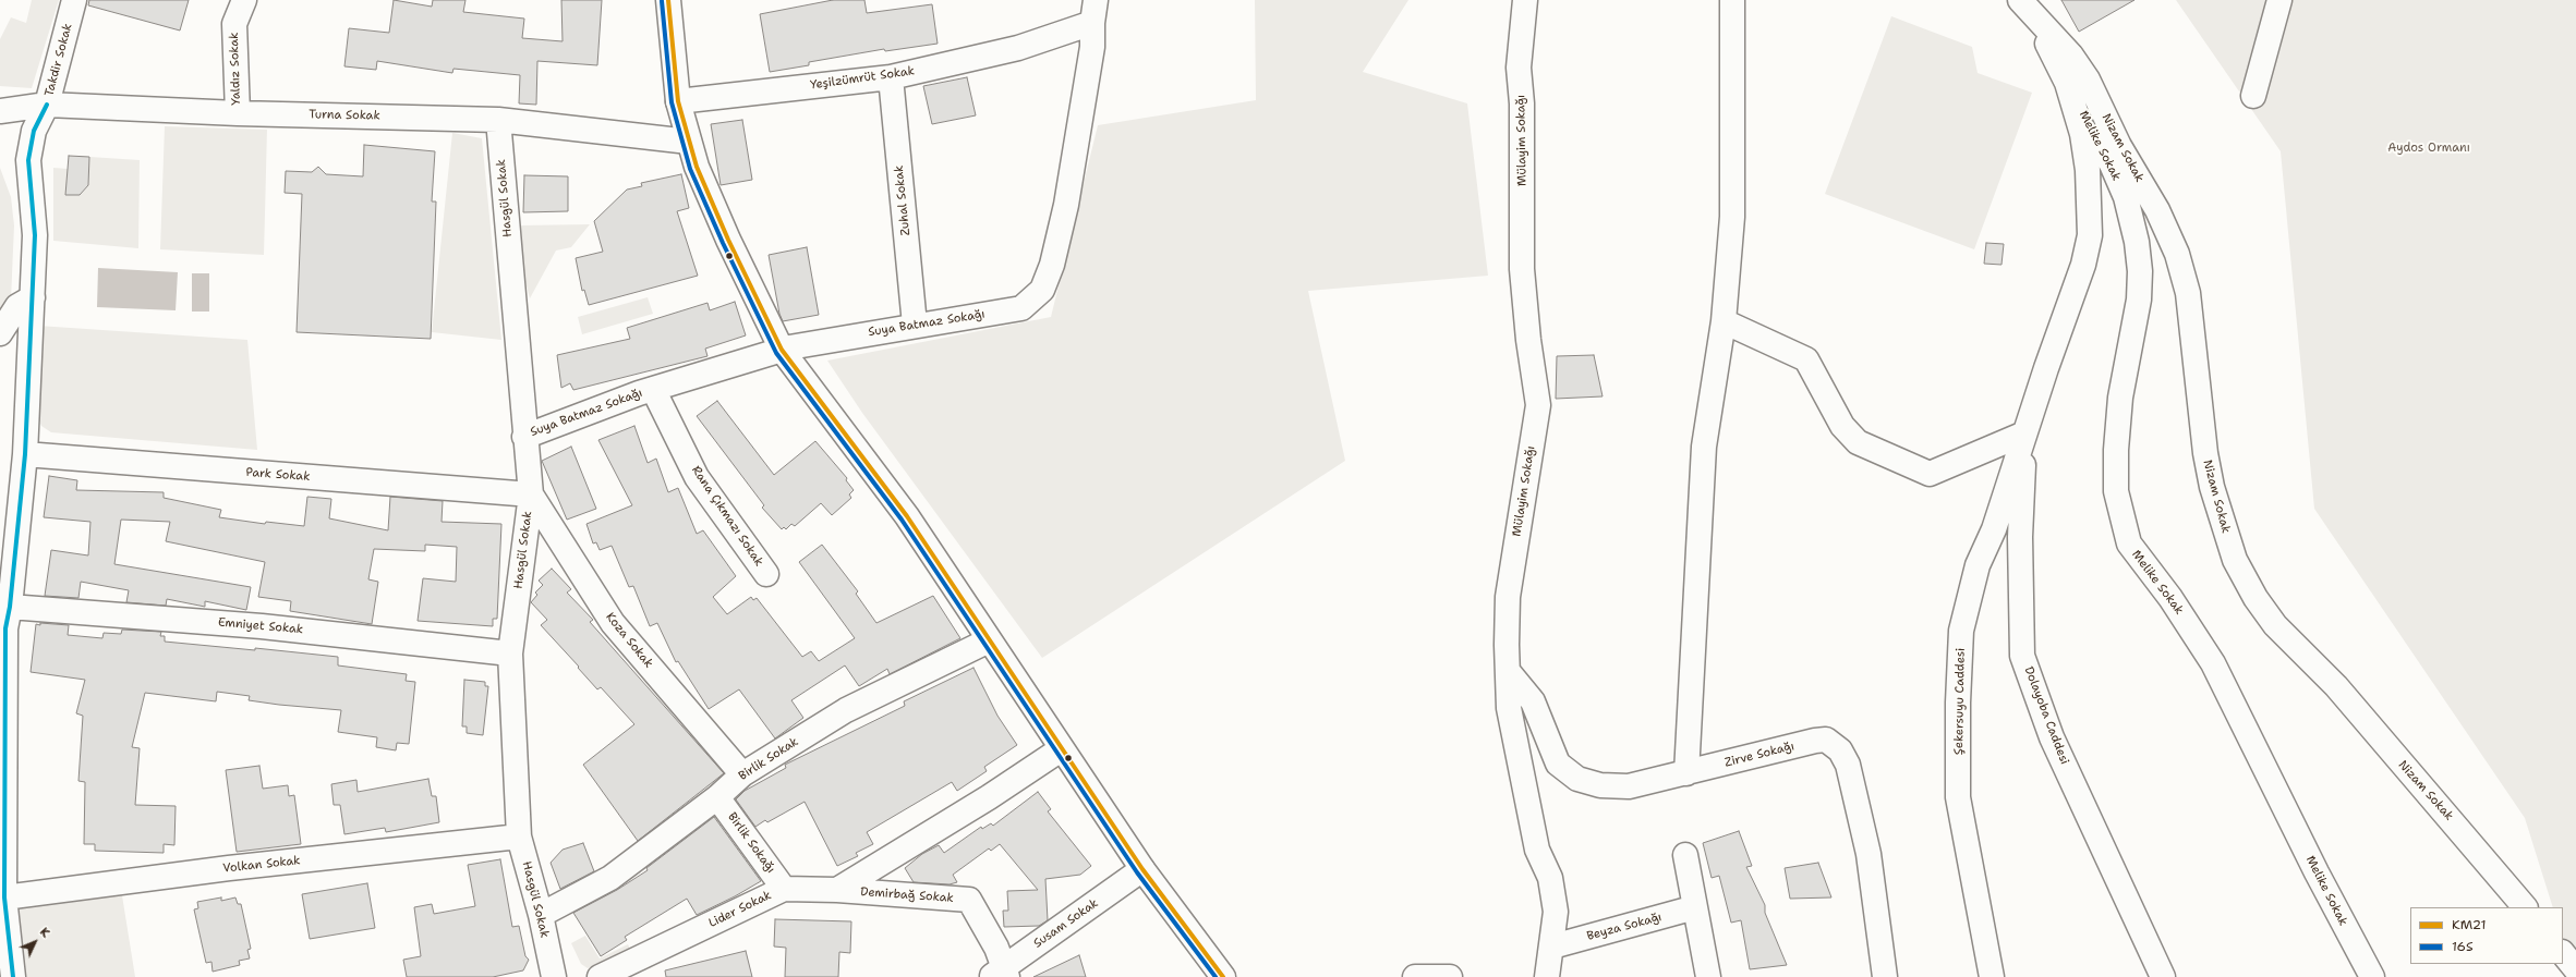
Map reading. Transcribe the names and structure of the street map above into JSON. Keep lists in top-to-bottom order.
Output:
{
  "streets": {
    "street": [
      "Takdir Sokak",
      "Yaldız Sokak",
      "Yeşilzümrüt Sokak",
      "Turna Sokak",
      "Mülayim Sokağı",
      "Melike Sokak",
      "Nizam Sokak",
      "Hasgül Sokak",
      "Zuhal Sokak",
      "Suya Batmaz Sokağı",
      "Park Sokak",
      "Rana Çıkmazı Sokak",
      "Emniyet Sokak",
      "Koza Sokak",
      "Şekersuyu Caddesi",
      "Dolayoba Caddesi",
      "Zirve Sokağı",
      "Birlik Sokak",
      "Birlik Sokağı",
      "Volkan Sokak",
      "Demirbağ Sokak",
      "Lider Sokak",
      "Susam Sokak",
      "Beyza Sokağı"
    ]
  },
  "crossings": [
    ["Takdir Sokak", "Turna Sokak"],
    ["Takdir Sokak", "Park Sokak"],
    ["Takdir Sokak", "Emniyet Sokak"],
    ["Takdir Sokak", "Volkan Sokak"],
    ["Yaldız Sokak", "Turna Sokak"],
    ["Yeşilzümrüt Sokak", "Zuhal Sokak"],
    ["Yeşilzümrüt Sokak", "Suya Batmaz Sokağı"],
    ["Turna Sokak", "Hasgül Sokak"],
    ["Mülayim Sokağı", "Zirve Sokağı"],
    ["Mülayim Sokağı", "Beyza Sokağı"],
    ["Melike Sokak", "Şekersuyu Caddesi"],
    ["Hasgül Sokak", "Suya Batmaz Sokağı"],
    ["Hasgül Sokak", "Park Sokak"],
    ["Hasgül Sokak", "Emniyet Sokak"],
    ["Hasgül Sokak", "Koza Sokak"],
    ["Hasgül Sokak", "Birlik Sokak"],
    ["Hasgül Sokak", "Volkan Sokak"],
    ["Zuhal Sokak", "Suya Batmaz Sokağı"],
    ["Suya Batmaz Sokağı", "Rana Çıkmazı Sokak"],
    ["Park Sokak", "Koza Sokak"],
    ["Koza Sokak", "Birlik Sokak"],
    ["Şekersuyu Caddesi", "Dolayoba Caddesi"],
    ["Birlik Sokak", "Birlik Sokağı"],
    ["Birlik Sokağı", "Lider Sokak"],
    ["Demirbağ Sokak", "Lider Sokak"],
    ["Demirbağ Sokak", "Susam Sokak"]
  ],
  "parks": ["Aydos Ormanı"],
  "lines": ["transit line KM21", "transit line 16S"],
  "legend": ["KM21", "16S"],
  "north": "top right"
}
